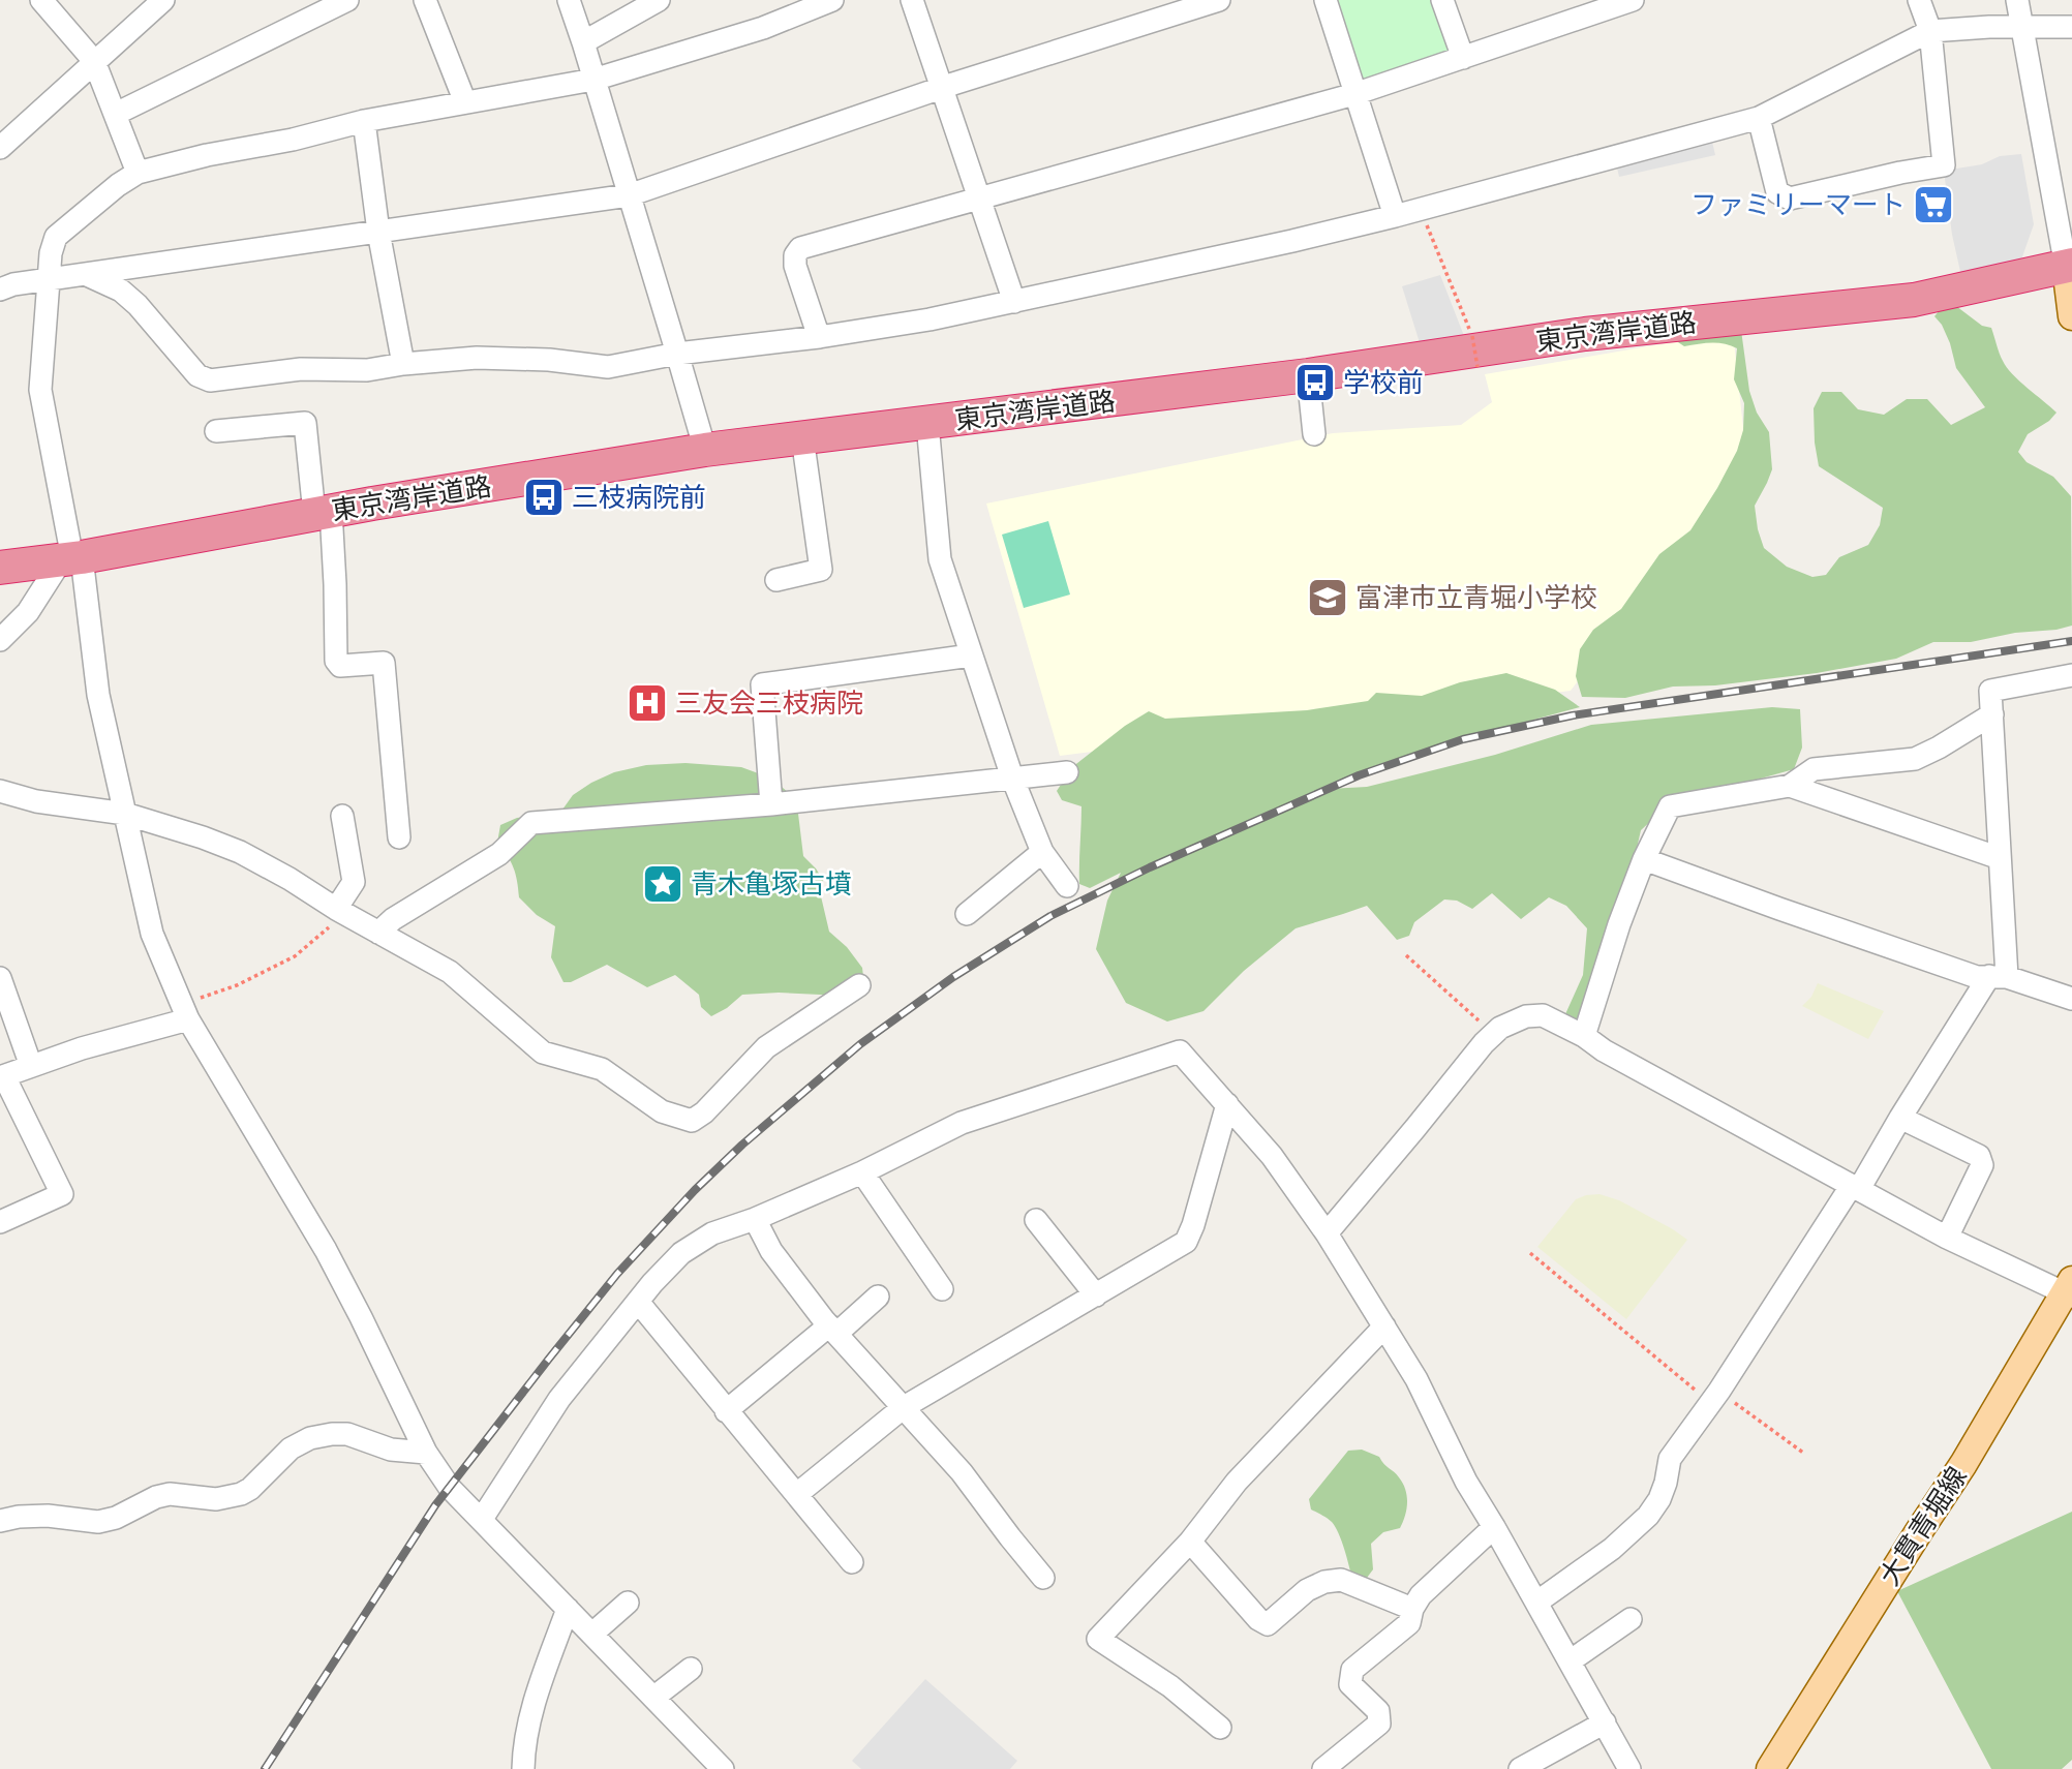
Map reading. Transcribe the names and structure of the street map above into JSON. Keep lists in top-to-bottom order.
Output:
{
  "streets": {
    "highway": ["東京湾岸道路"],
    "main road": ["大貫青堀線"]
  },
  "places": {
    "supermarket": ["ファミリーマート"],
    "bus stop": ["学校前", "三枝病院前"],
    "school or university": ["富津市立青堀小学校"],
    "hospital": ["三友会三枝病院"],
    "place": ["青木亀塚古墳"]
  }
}
